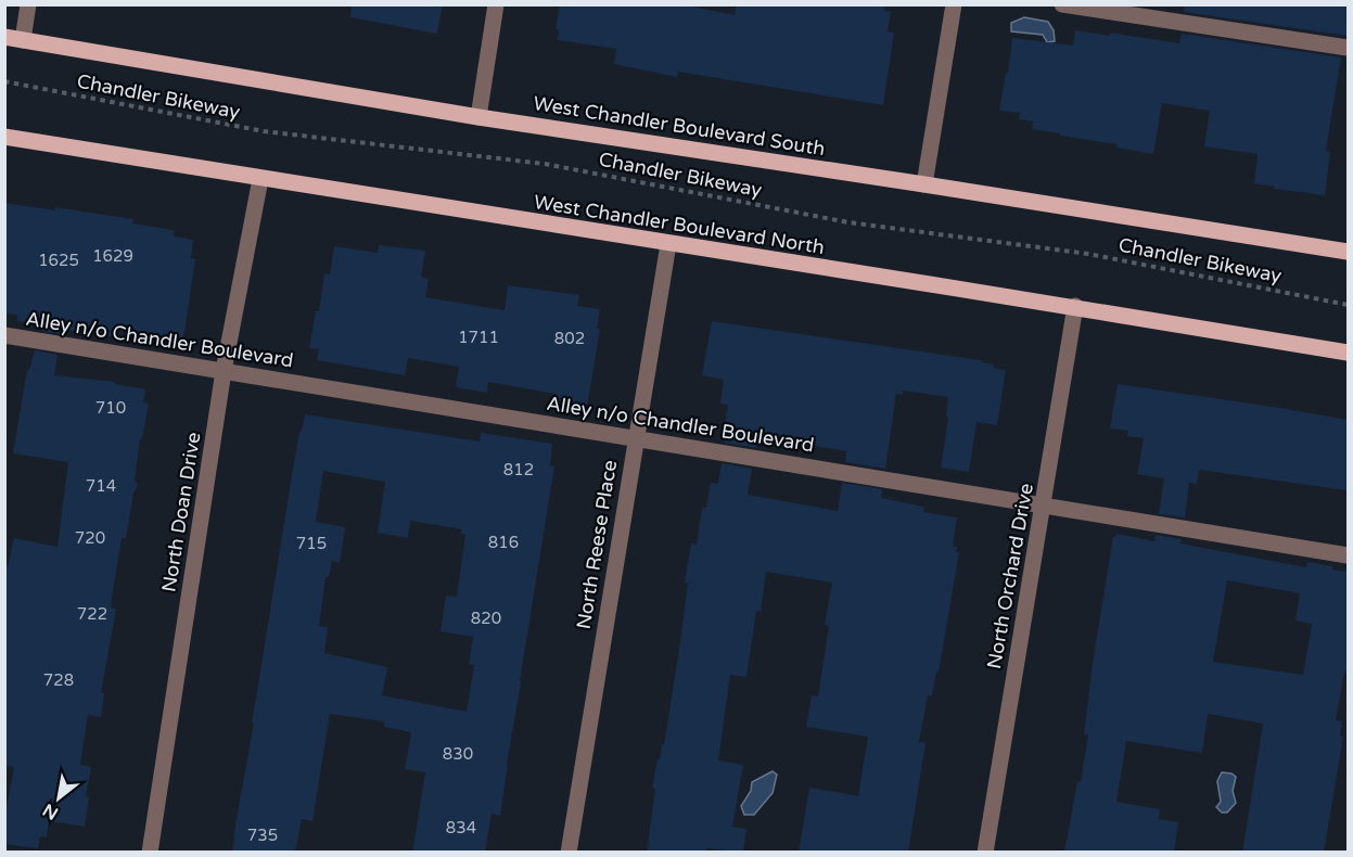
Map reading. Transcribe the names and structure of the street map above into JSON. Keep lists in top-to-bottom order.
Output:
{
  "streets": {
    "main road": ["West Chandler Boulevard South", "West Chandler Boulevard North"],
    "street": [
      "Alley n/o Chandler Boulevard",
      "North Doan Drive",
      "North Reese Place",
      "North Orchard Drive"
    ],
    "path": ["Chandler Bikeway"]
  },
  "crossings": [
    ["West Chandler Boulevard North", "North Doan Drive"],
    ["West Chandler Boulevard North", "North Reese Place"],
    ["West Chandler Boulevard North", "North Orchard Drive"],
    ["Alley n/o Chandler Boulevard", "North Doan Drive"],
    ["Alley n/o Chandler Boulevard", "North Reese Place"],
    ["Alley n/o Chandler Boulevard", "North Orchard Drive"]
  ],
  "house_numbers": [
    "1629",
    "1625",
    "1711",
    "802",
    "710",
    "812",
    "714",
    "720",
    "816",
    "715",
    "722",
    "820",
    "728",
    "830",
    "834",
    "735"
  ],
  "north": "bottom left"
}
